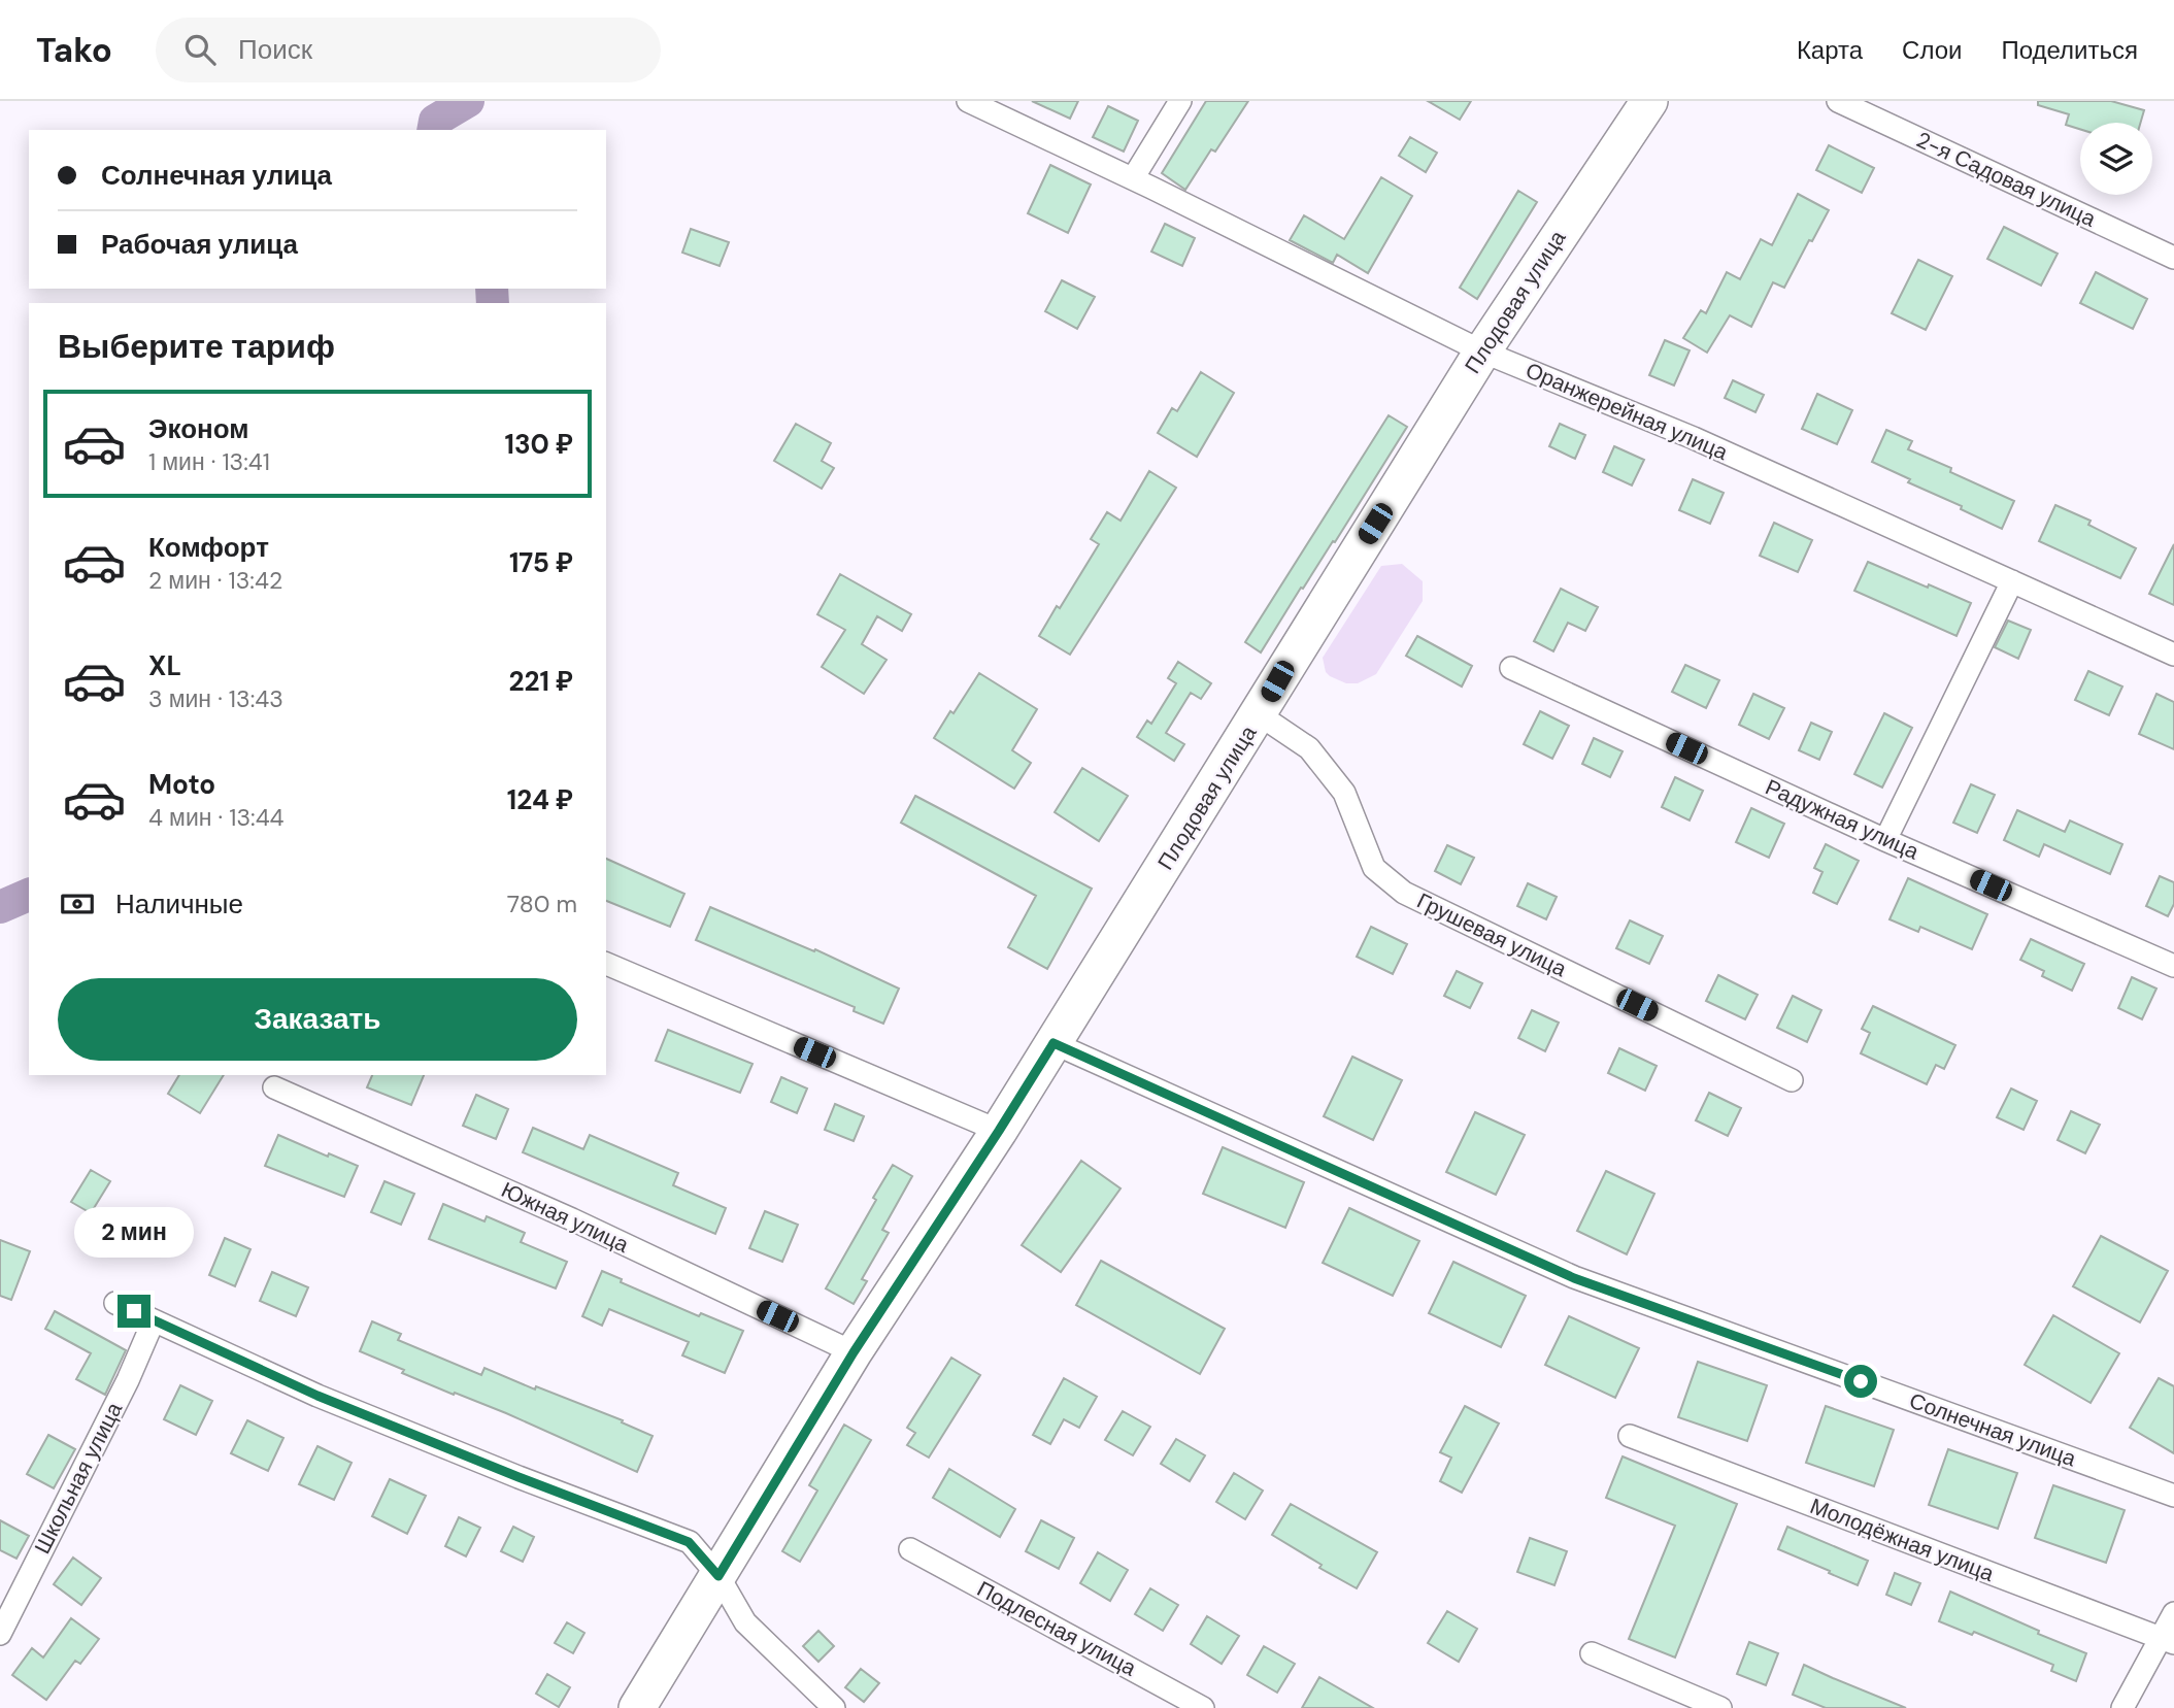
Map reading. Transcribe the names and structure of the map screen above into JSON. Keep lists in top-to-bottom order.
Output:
{
  "streets": {
    "main road": ["Плодовая улица"],
    "street": [
      "2-я Садовая улица",
      "Оранжерейная улица",
      "Радужная улица",
      "Грушевая улица",
      "Южная улица",
      "Солнечная улица",
      "Школьная улица",
      "Молодёжная улица",
      "Подлесная улица"
    ]
  },
  "crossings": [
    ["Плодовая улица", "Оранжерейная улица"],
    ["Плодовая улица", "Грушевая улица"],
    ["Плодовая улица", "Южная улица"],
    ["Плодовая улица", "Солнечная улица"]
  ],
  "page": {
    "header": "Tako",
    "search": "Поиск",
    "nav": ["Карта", "Слои", "Поделиться"],
    "banner": ["Солнечная улица", "Рабочая улица"],
    "heading": "Выберите тариф",
    "list": [
      {
        "name": "Эконом",
        "note": "1 мин · 13:41",
        "value": "130 ₽"
      },
      {
        "name": "Комфорт",
        "note": "2 мин · 13:42",
        "value": "175 ₽"
      },
      {
        "name": "XL",
        "note": "3 мин · 13:43",
        "value": "221 ₽"
      },
      {
        "name": "Moto",
        "note": "4 мин · 13:44",
        "value": "124 ₽"
      }
    ],
    "pay": ["Наличные", "780 m"],
    "buttons": "Заказать",
    "bubble": "2 мин"
  }
}
